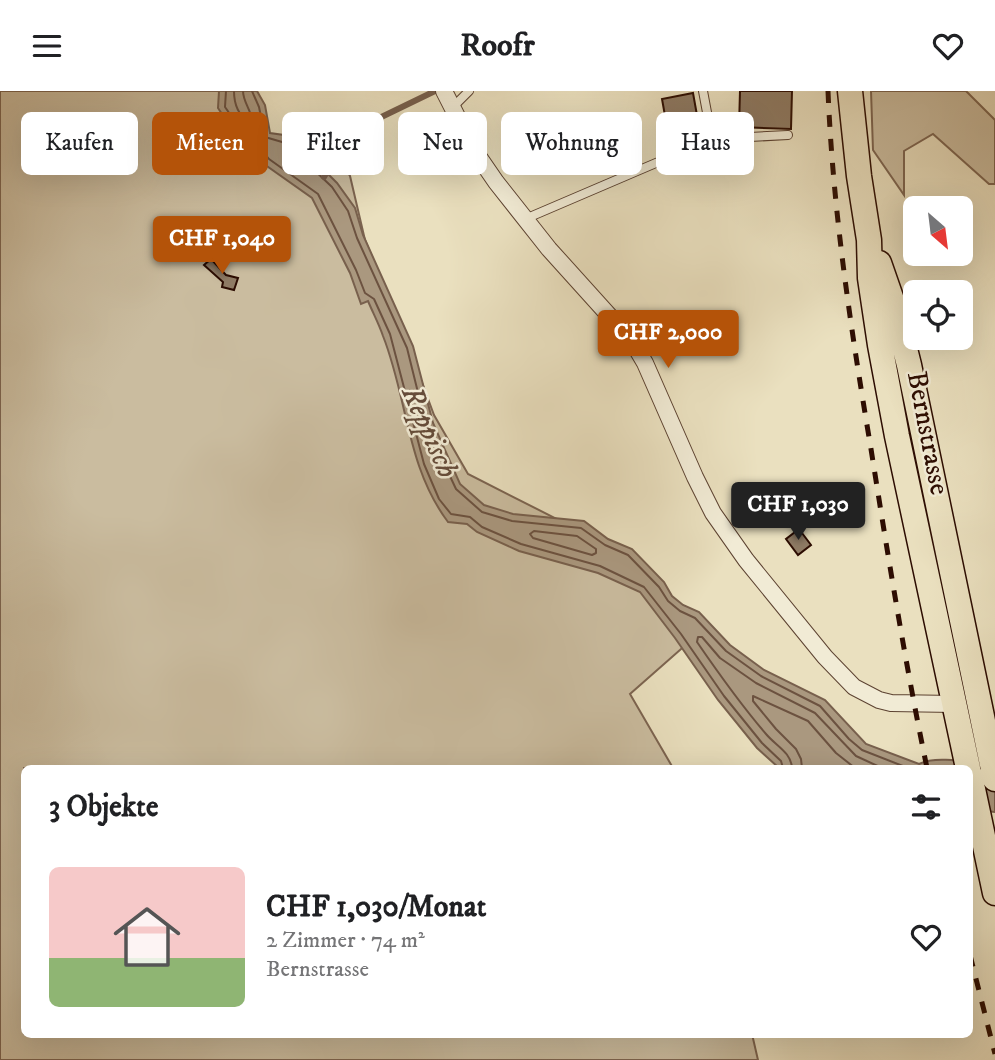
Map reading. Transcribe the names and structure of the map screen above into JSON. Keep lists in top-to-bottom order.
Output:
{
  "streets": {
    "main road": ["Bernstrasse"]
  },
  "water": ["Reppisch"],
  "north": "bottom right",
  "page": {
    "header": "Roofr",
    "chip": [
      "Kaufen",
      "Mieten",
      "Filter",
      "Neu",
      "Wohnung",
      "Haus"
    ],
    "price": ["CHF 1,040", "CHF 2,000", "CHF 1,030"],
    "heading": "3 Objekte",
    "list": [
      {
        "name": "CHF 1,030/Monat",
        "note": "2 Zimmer · 74 m² · Bernstrasse"
      }
    ]
  }
}
